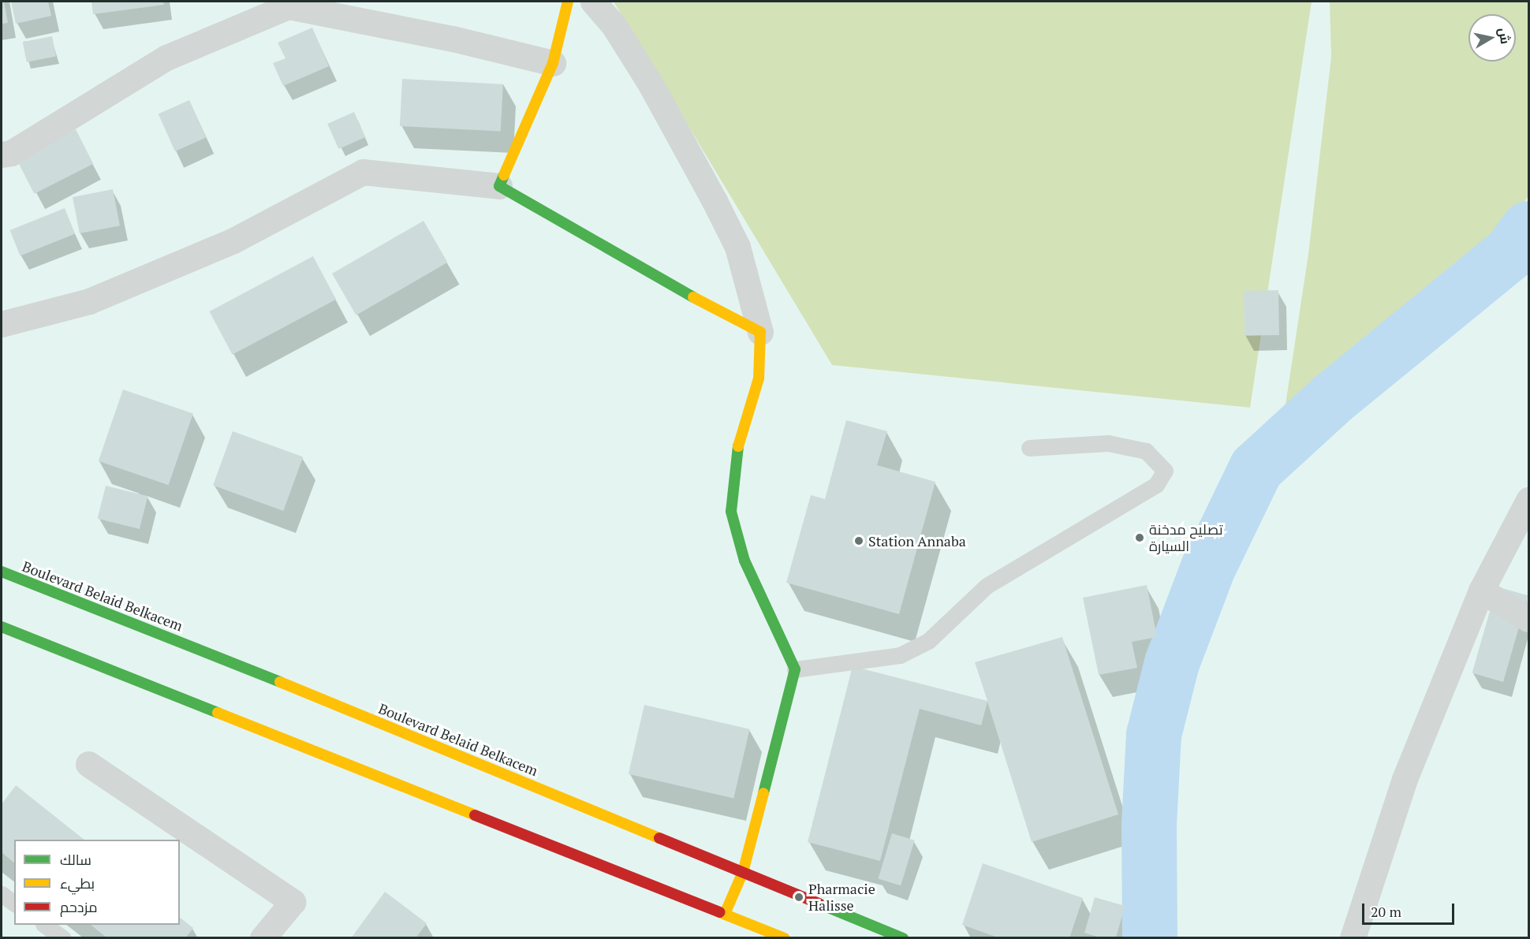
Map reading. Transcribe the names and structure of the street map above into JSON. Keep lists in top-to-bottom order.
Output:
{
  "streets": {
    "main road": ["Boulevard Belaid Belkacem"]
  },
  "places": ["تصليح مدخنة السيارة", "Station Annaba", "Pharmacie Halisse"],
  "legend": ["سالك", "بطيء", "مزدحم"],
  "scale_bar": "20 m",
  "north": "right"
}
